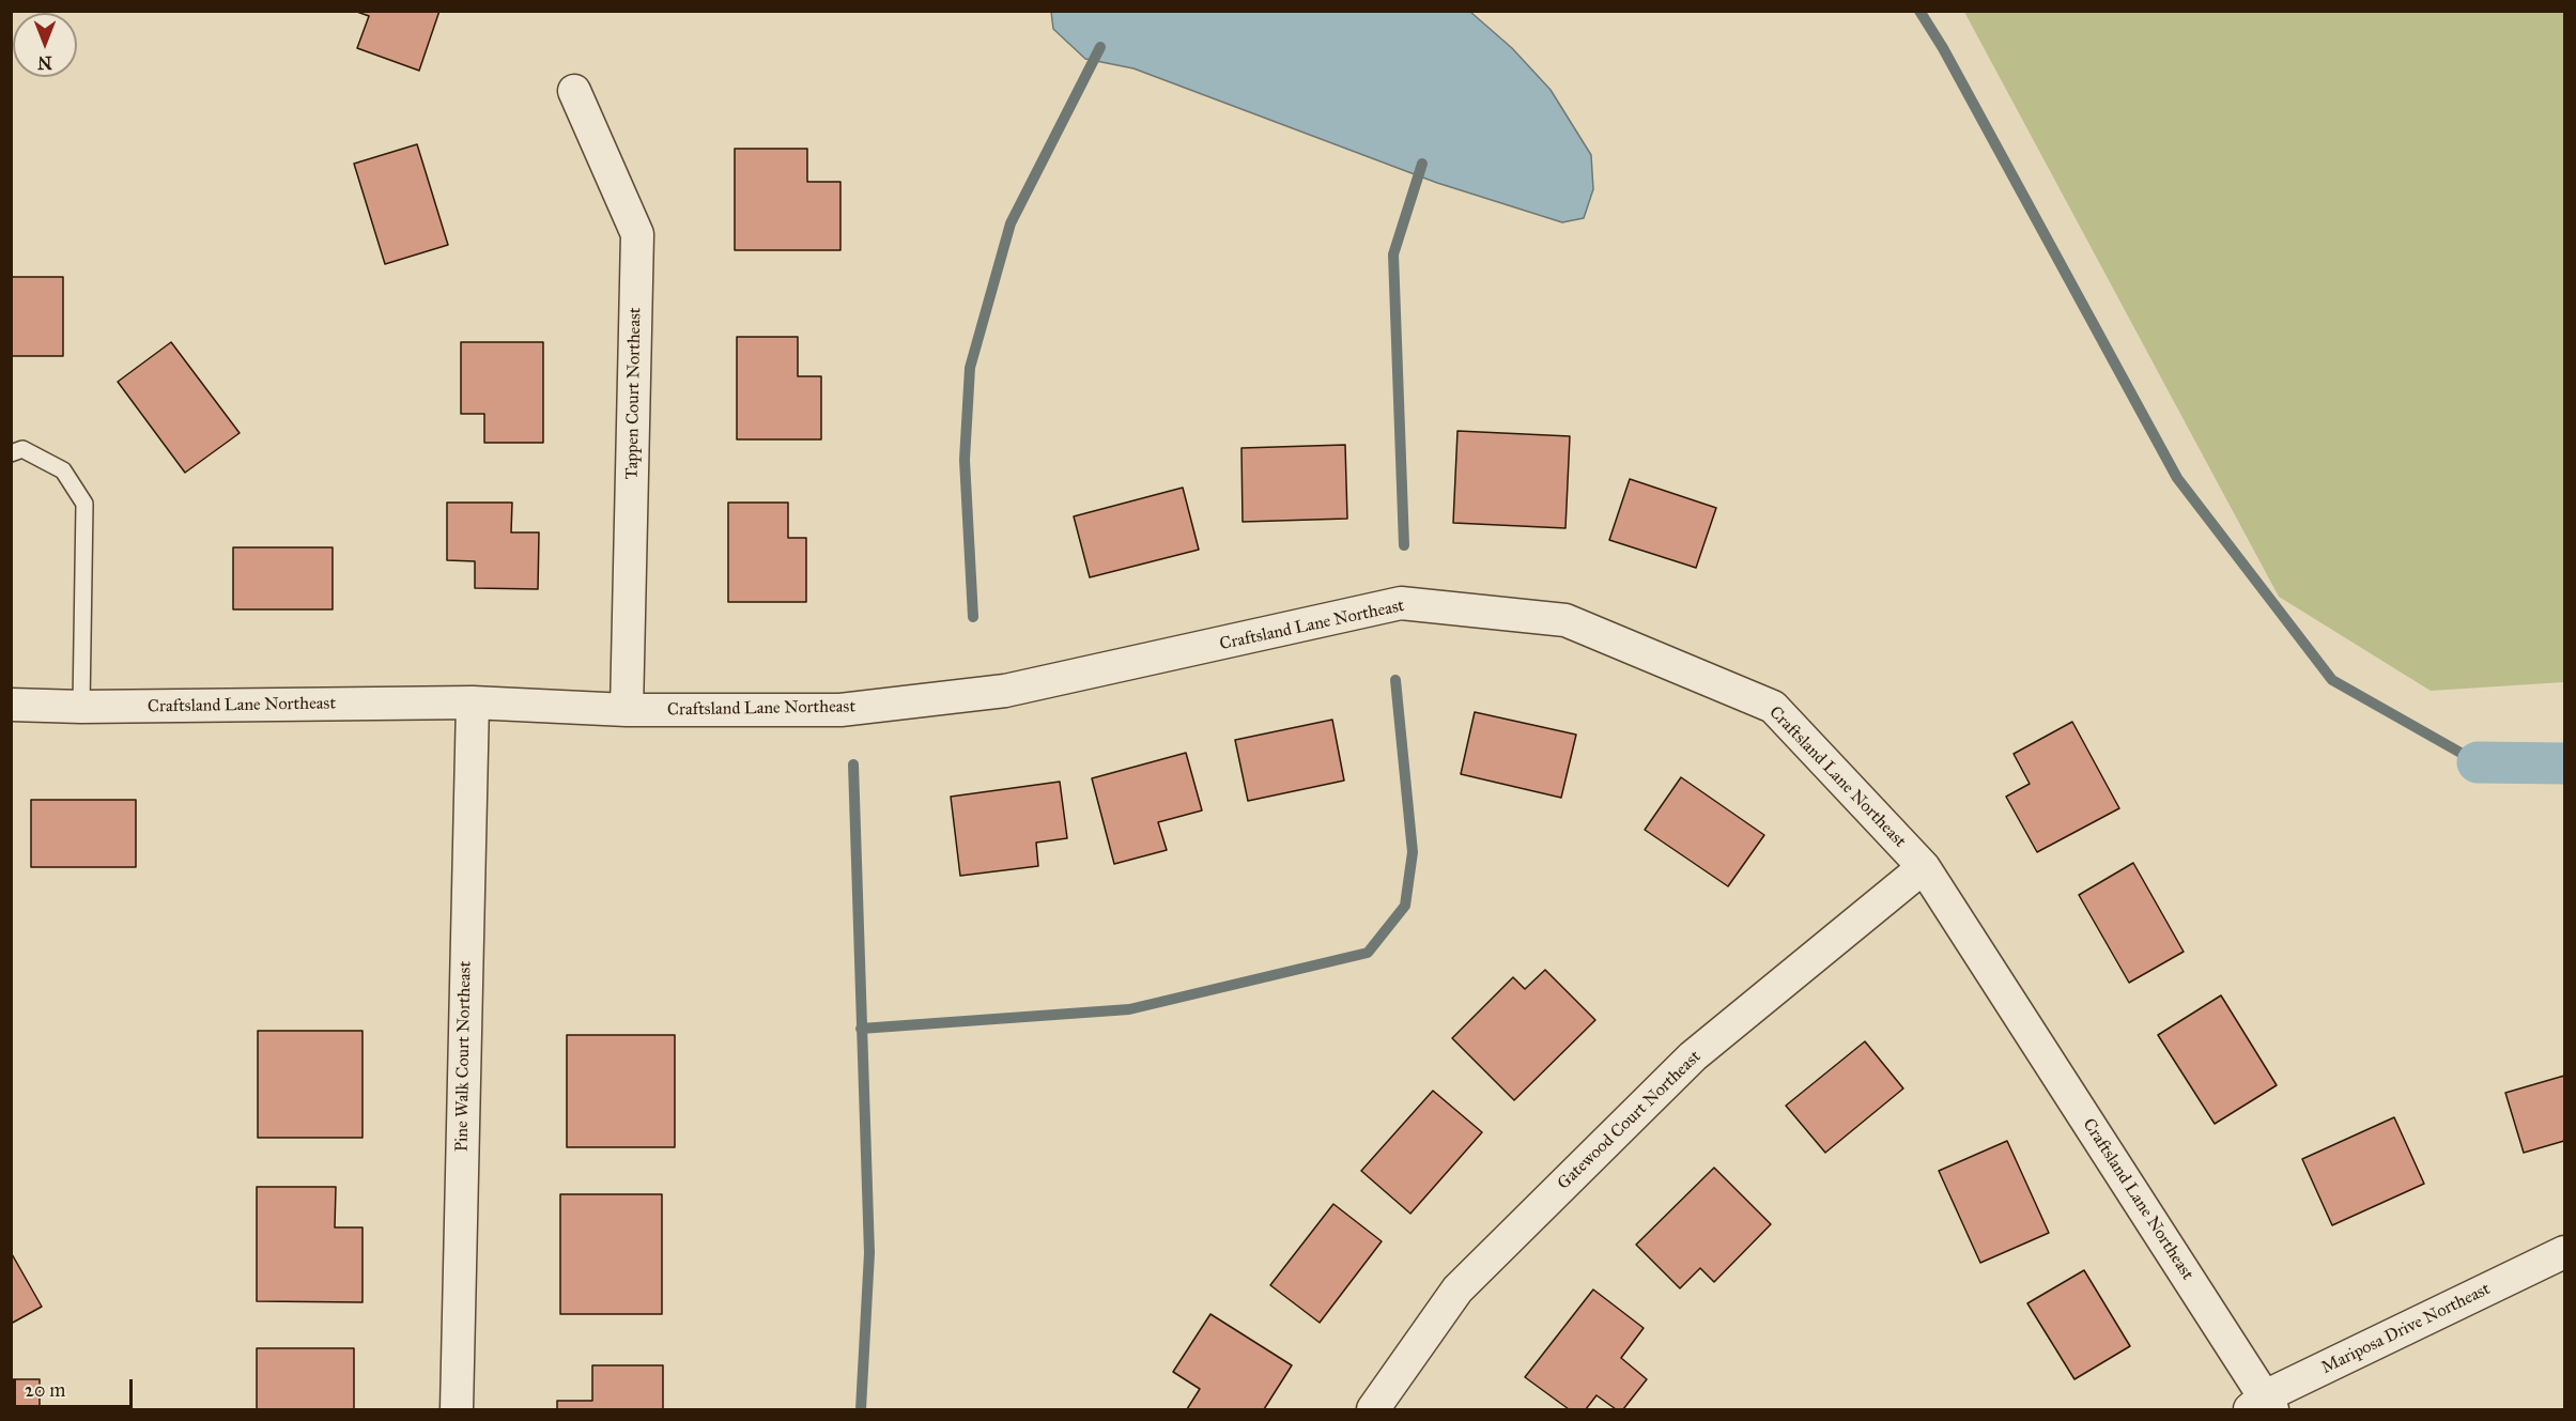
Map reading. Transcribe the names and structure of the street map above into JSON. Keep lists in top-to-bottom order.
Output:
{
  "streets": {
    "street": [
      "Tappen Court Northeast",
      "Craftsland Lane Northeast",
      "Pine Walk Court Northeast",
      "Gatewood Court Northeast",
      "Mariposa Drive Northeast"
    ]
  },
  "crossings": [
    ["Tappen Court Northeast", "Craftsland Lane Northeast"],
    ["Craftsland Lane Northeast", "Pine Walk Court Northeast"],
    ["Craftsland Lane Northeast", "Gatewood Court Northeast"],
    ["Craftsland Lane Northeast", "Mariposa Drive Northeast"]
  ],
  "scale_bar": "20 m",
  "north": "bottom"
}
